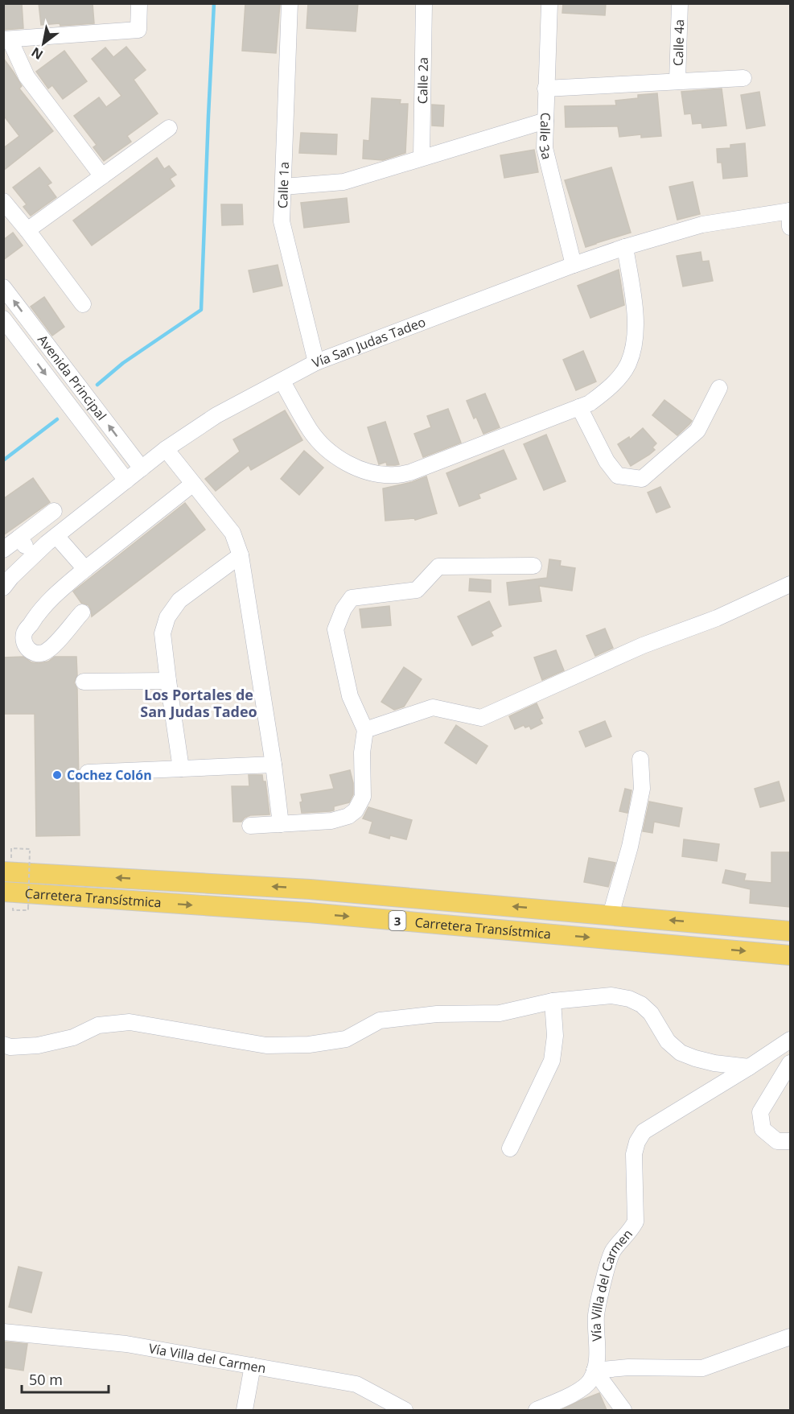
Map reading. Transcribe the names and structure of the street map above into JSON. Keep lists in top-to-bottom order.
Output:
{
  "streets": {
    "main road": ["Carretera Transístmica", "3"],
    "street": [
      "Calle 4a",
      "Calle 2a",
      "Calle 3a",
      "Calle 1a",
      "Vía San Judas Tadeo",
      "Avenida Principal",
      "Vía Villa del Carmen"
    ]
  },
  "crossings": [
    ["Calle 3a", "Vía San Judas Tadeo"],
    ["Calle 1a", "Vía San Judas Tadeo"],
    ["Vía San Judas Tadeo", "Avenida Principal"]
  ],
  "districts": ["Los Portales de San Judas Tadeo"],
  "places": ["Cochez Colón"],
  "scale_bar": "50 m",
  "north": "bottom left"
}
